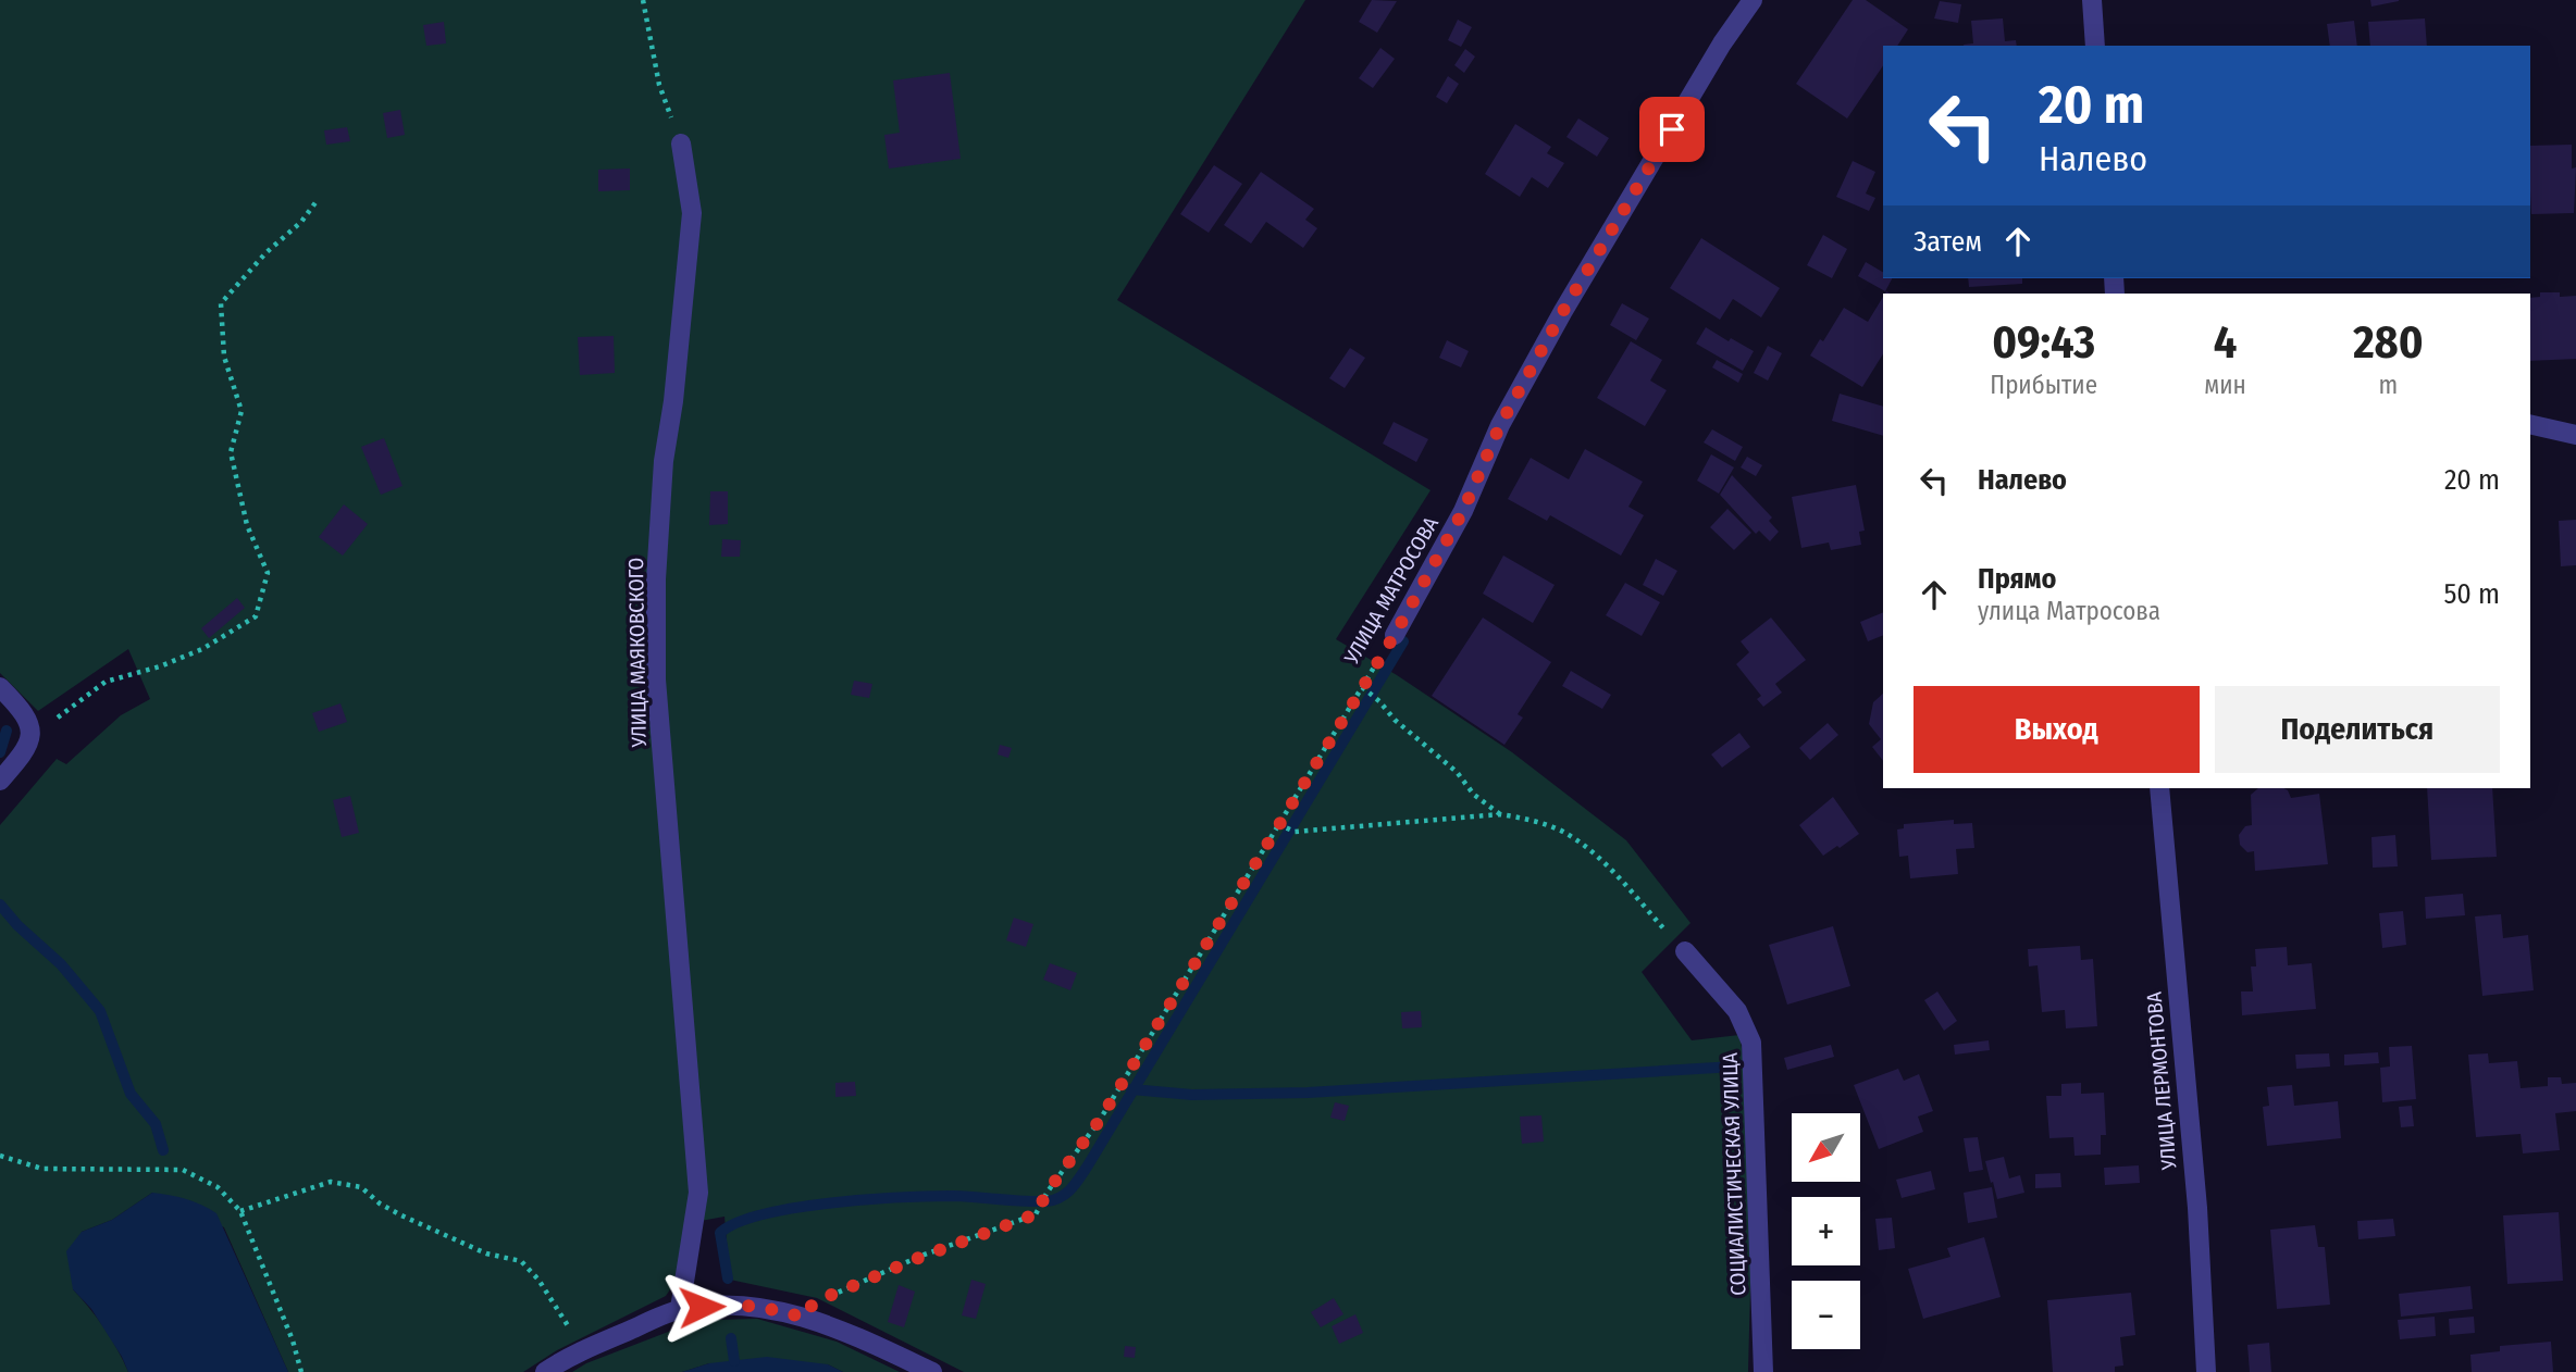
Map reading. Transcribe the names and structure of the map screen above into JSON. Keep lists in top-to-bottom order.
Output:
{
  "streets": {
    "street": [
      "УЛИЦА МАТРОСОВА",
      "УЛИЦА МАЯКОВСКОГО",
      "УЛИЦА ЛЕРМОНТОВА",
      "СОЦИАЛИСТИЧЕСКАЯ УЛИЦА"
    ]
  },
  "north": "bottom left",
  "page": {
    "turn": ["20 m", "Налево"],
    "then": "Затем",
    "eta": [
      "09:43",
      "Прибытие",
      "4",
      "мин",
      "280",
      "m"
    ],
    "list": [
      {
        "name": "Налево",
        "value": "20 m"
      },
      {
        "name": "Прямо",
        "note": "улица Матросова",
        "value": "50 m"
      }
    ],
    "buttons": ["Выход", "Поделиться"],
    "map_buttons": ["+", "−"]
  }
}
